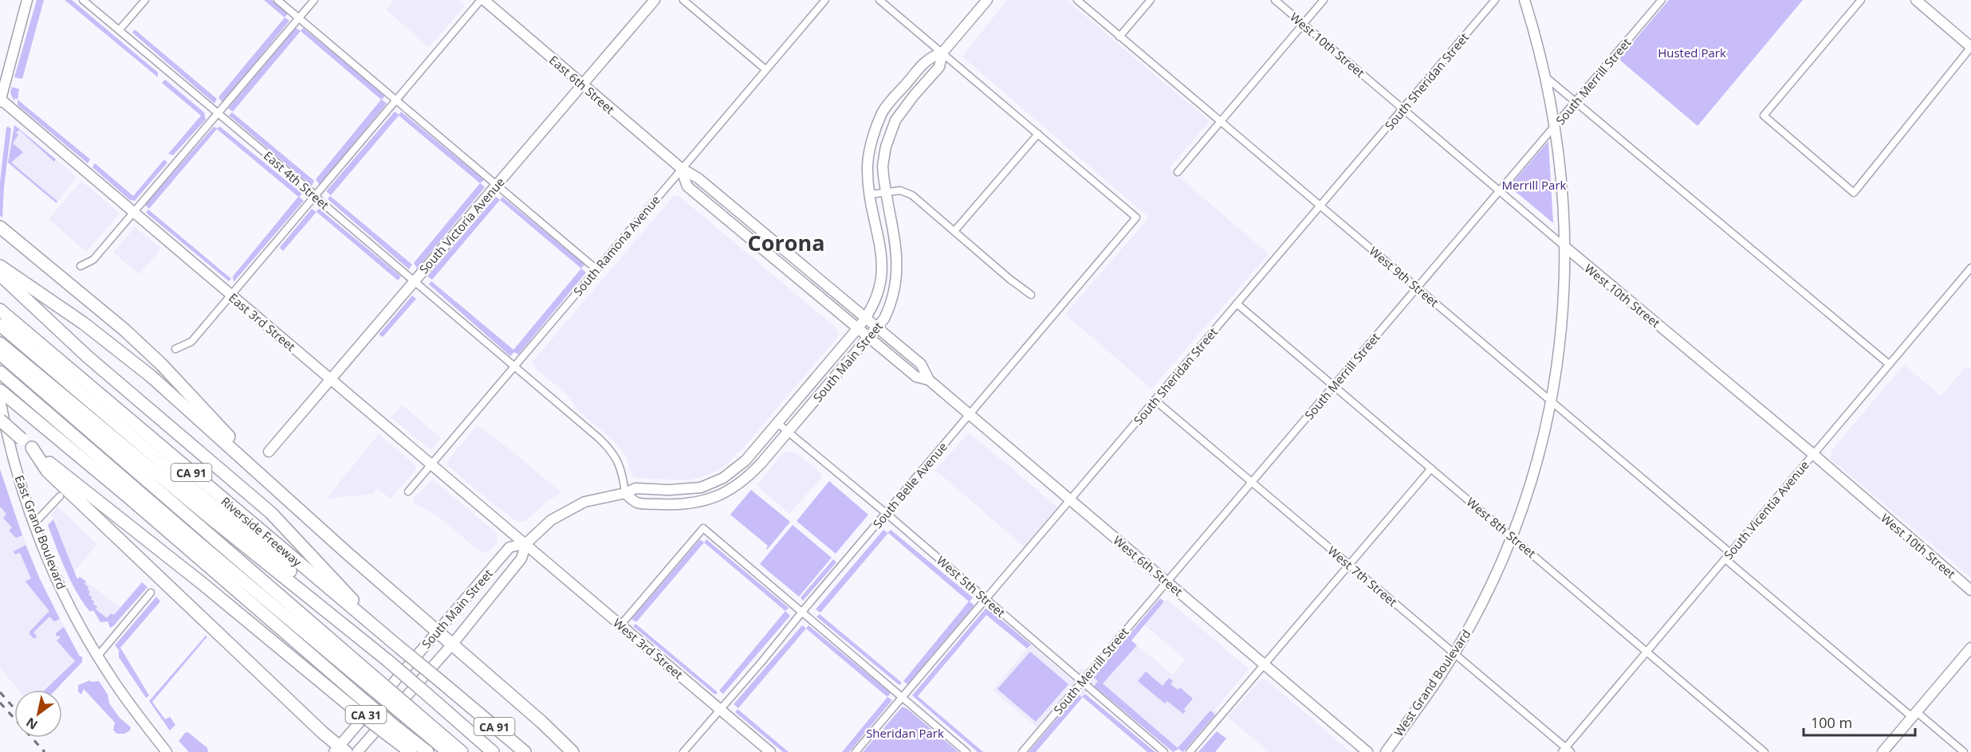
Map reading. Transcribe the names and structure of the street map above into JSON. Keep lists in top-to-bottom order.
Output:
{
  "streets": {
    "highway": ["CA 91", "Riverside Freeway"],
    "main road": [
      "West 10th Street",
      "East 6th Street",
      "South Victoria Avenue",
      "East 3rd Street",
      "South Main Street",
      "East Grand Boulevard",
      "West 6th Street",
      "West 3rd Street",
      "West Grand Boulevard",
      "CA 31"
    ],
    "street": [
      "South Sheridan Street",
      "South Merrill Street",
      "East 4th Street",
      "South Ramona Avenue",
      "West 9th Street",
      "South Belle Avenue",
      "South Vicentia Avenue",
      "West 8th Street",
      "West 7th Street",
      "West 5th Street"
    ]
  },
  "crossings": [
    ["West 10th Street", "South Sheridan Street"],
    ["West 10th Street", "South Merrill Street"],
    ["West 10th Street", "South Vicentia Avenue"],
    ["West 10th Street", "West Grand Boulevard"],
    ["South Sheridan Street", "West 9th Street"],
    ["South Sheridan Street", "West 8th Street"],
    ["South Sheridan Street", "West 6th Street"],
    ["South Sheridan Street", "West 7th Street"],
    ["South Sheridan Street", "West 5th Street"],
    ["South Merrill Street", "West 9th Street"],
    ["South Merrill Street", "West 8th Street"],
    ["South Merrill Street", "West 6th Street"],
    ["South Merrill Street", "West 7th Street"],
    ["South Merrill Street", "West 5th Street"],
    ["South Merrill Street", "West Grand Boulevard"],
    ["East 6th Street", "South Victoria Avenue"],
    ["East 6th Street", "South Ramona Avenue"],
    ["East 6th Street", "South Main Street"],
    ["East 6th Street", "West 6th Street"],
    ["East 4th Street", "South Victoria Avenue"],
    ["East 4th Street", "South Ramona Avenue"],
    ["East 4th Street", "South Main Street"],
    ["South Victoria Avenue", "East 3rd Street"],
    ["South Ramona Avenue", "East 3rd Street"],
    ["West 9th Street", "South Vicentia Avenue"],
    ["West 9th Street", "West Grand Boulevard"],
    ["South Main Street", "West 6th Street"],
    ["South Main Street", "West 5th Street"],
    ["South Main Street", "West 3rd Street"],
    ["South Belle Avenue", "West 6th Street"],
    ["South Belle Avenue", "West 5th Street"],
    ["South Belle Avenue", "West 3rd Street"],
    ["South Vicentia Avenue", "West 8th Street"],
    ["South Vicentia Avenue", "West 7th Street"],
    ["West 8th Street", "West Grand Boulevard"],
    ["West 7th Street", "West Grand Boulevard"]
  ],
  "districts": ["Corona"],
  "parks": ["Husted Park", "Merrill Park", "Sheridan Park"],
  "scale_bar": "100 m",
  "north": "bottom left"
}
